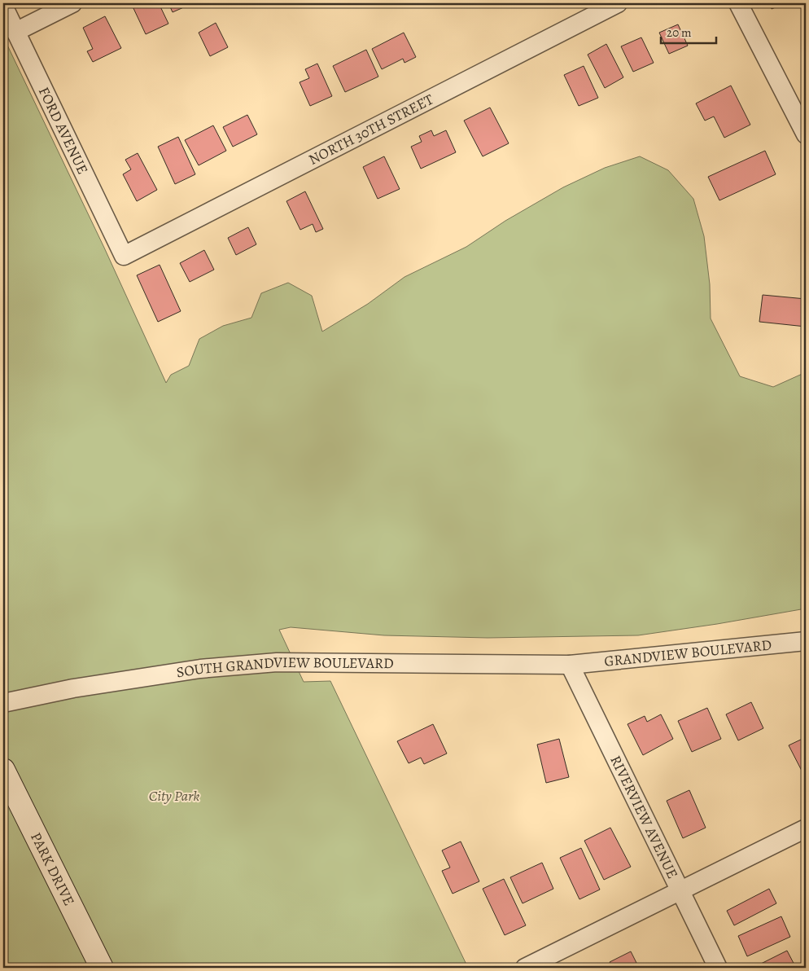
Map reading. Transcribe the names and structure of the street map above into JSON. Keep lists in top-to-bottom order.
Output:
{
  "streets": {
    "main road": ["PARK DRIVE"],
    "street": [
      "NORTH 30TH STREET",
      "FORD AVENUE",
      "GRANDVIEW BOULEVARD",
      "SOUTH GRANDVIEW BOULEVARD",
      "RIVERVIEW AVENUE"
    ]
  },
  "crossings": [
    ["NORTH 30TH STREET", "FORD AVENUE"],
    ["GRANDVIEW BOULEVARD", "SOUTH GRANDVIEW BOULEVARD"],
    ["GRANDVIEW BOULEVARD", "RIVERVIEW AVENUE"],
    ["SOUTH GRANDVIEW BOULEVARD", "RIVERVIEW AVENUE"]
  ],
  "parks": ["City Park"],
  "scale_bar": "20 m"
}
